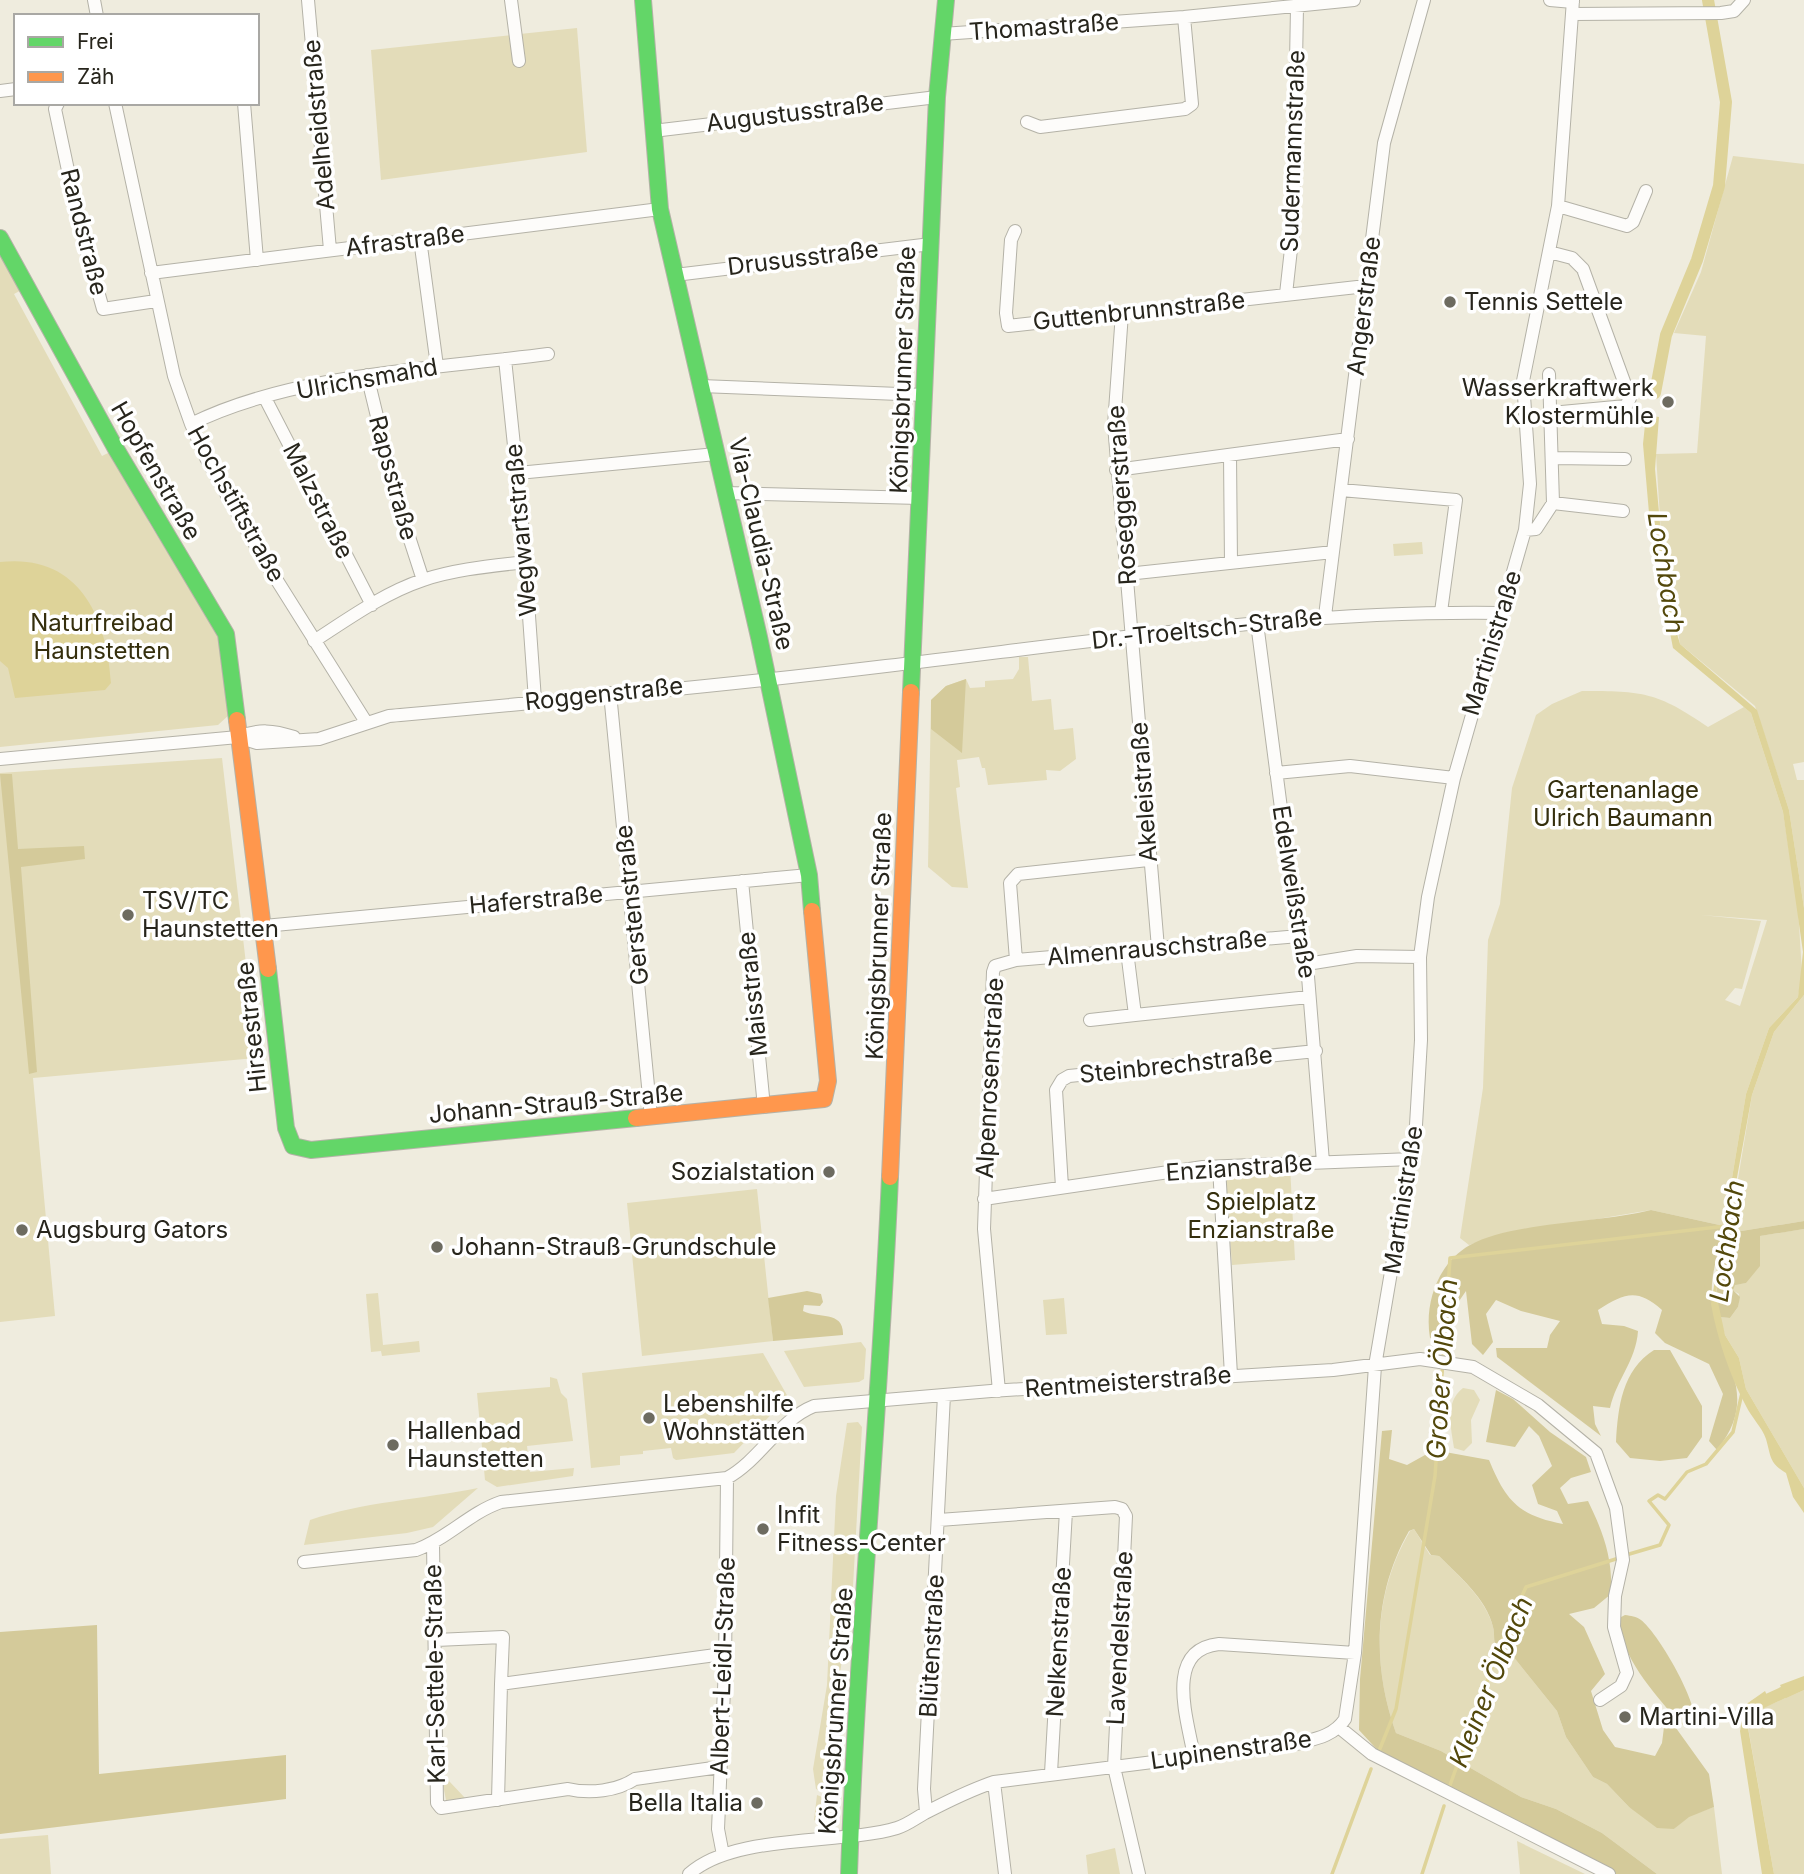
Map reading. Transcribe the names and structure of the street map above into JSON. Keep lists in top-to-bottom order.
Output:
{
  "streets": {
    "street": [
      "Thomastraße",
      "Augustusstraße",
      "Adelheidstraße",
      "Sudermannstraße",
      "Randstraße",
      "Afrastraße",
      "Drususstraße",
      "Angerstraße",
      "Guttenbrunnstraße",
      "Königsbrunner Straße",
      "Ulrichsmahd",
      "Hopfenstraße",
      "Rapsstraße",
      "Roseggerstraße",
      "Malzstraße",
      "Hochstiftstraße",
      "Wegwartstraße",
      "Via-Claudia-Straße",
      "Dr.-Troeltsch-Straße",
      "Martinistraße",
      "Roggenstraße",
      "Akeleistraße",
      "Edelweißstraße",
      "Haferstraße",
      "Gerstenstraße",
      "Almenrauschstraße",
      "Maisstraße",
      "Hirsestraße",
      "Steinbrechstraße",
      "Alpenrosenstraße",
      "Johann-Strauß-Straße",
      "Enzianstraße",
      "Rentmeisterstraße",
      "Lavendelstraße",
      "Nelkenstraße",
      "Blütenstraße",
      "Albert-Leidl-Straße",
      "Karl-Settele-Straße",
      "Lupinenstraße"
    ]
  },
  "crossings": [
    ["Thomastraße", "Sudermannstraße"],
    ["Thomastraße", "Königsbrunner Straße"],
    ["Augustusstraße", "Königsbrunner Straße"],
    ["Augustusstraße", "Via-Claudia-Straße"],
    ["Adelheidstraße", "Afrastraße"],
    ["Sudermannstraße", "Guttenbrunnstraße"],
    ["Randstraße", "Hochstiftstraße"],
    ["Afrastraße", "Hochstiftstraße"],
    ["Afrastraße", "Via-Claudia-Straße"],
    ["Drususstraße", "Königsbrunner Straße"],
    ["Drususstraße", "Via-Claudia-Straße"],
    ["Angerstraße", "Guttenbrunnstraße"],
    ["Angerstraße", "Dr.-Troeltsch-Straße"],
    ["Guttenbrunnstraße", "Roseggerstraße"],
    ["Königsbrunner Straße", "Dr.-Troeltsch-Straße"],
    ["Königsbrunner Straße", "Roggenstraße"],
    ["Königsbrunner Straße", "Rentmeisterstraße"],
    ["Königsbrunner Straße", "Lupinenstraße"],
    ["Ulrichsmahd", "Rapsstraße"],
    ["Ulrichsmahd", "Malzstraße"],
    ["Ulrichsmahd", "Hochstiftstraße"],
    ["Ulrichsmahd", "Wegwartstraße"],
    ["Hopfenstraße", "Roggenstraße"],
    ["Hopfenstraße", "Hirsestraße"],
    ["Roseggerstraße", "Dr.-Troeltsch-Straße"],
    ["Roseggerstraße", "Akeleistraße"],
    ["Hochstiftstraße", "Roggenstraße"],
    ["Wegwartstraße", "Roggenstraße"],
    ["Via-Claudia-Straße", "Roggenstraße"],
    ["Via-Claudia-Straße", "Haferstraße"],
    ["Via-Claudia-Straße", "Johann-Strauß-Straße"],
    ["Dr.-Troeltsch-Straße", "Martinistraße"],
    ["Dr.-Troeltsch-Straße", "Roggenstraße"],
    ["Dr.-Troeltsch-Straße", "Akeleistraße"],
    ["Dr.-Troeltsch-Straße", "Edelweißstraße"],
    ["Martinistraße", "Enzianstraße"],
    ["Martinistraße", "Rentmeisterstraße"],
    ["Martinistraße", "Lupinenstraße"],
    ["Roggenstraße", "Gerstenstraße"],
    ["Roggenstraße", "Hirsestraße"],
    ["Akeleistraße", "Almenrauschstraße"],
    ["Akeleistraße", "Alpenrosenstraße"],
    ["Edelweißstraße", "Almenrauschstraße"],
    ["Edelweißstraße", "Steinbrechstraße"],
    ["Edelweißstraße", "Enzianstraße"],
    ["Haferstraße", "Gerstenstraße"],
    ["Haferstraße", "Maisstraße"],
    ["Haferstraße", "Hirsestraße"],
    ["Gerstenstraße", "Johann-Strauß-Straße"],
    ["Almenrauschstraße", "Alpenrosenstraße"],
    ["Maisstraße", "Johann-Strauß-Straße"],
    ["Hirsestraße", "Johann-Strauß-Straße"],
    ["Steinbrechstraße", "Enzianstraße"],
    ["Alpenrosenstraße", "Enzianstraße"],
    ["Alpenrosenstraße", "Rentmeisterstraße"],
    ["Rentmeisterstraße", "Blütenstraße"],
    ["Rentmeisterstraße", "Albert-Leidl-Straße"],
    ["Rentmeisterstraße", "Lupinenstraße"],
    ["Lavendelstraße", "Nelkenstraße"],
    ["Lavendelstraße", "Lupinenstraße"],
    ["Nelkenstraße", "Lupinenstraße"],
    ["Blütenstraße", "Lupinenstraße"],
    ["Albert-Leidl-Straße", "Lupinenstraße"]
  ],
  "water": ["Lochbach", "Großer Ölbach", "Kleiner Ölbach"],
  "parks": ["Naturfreibad Haunstetten", "Gartenanlage Ulrich Baumann", "Spielplatz Enzianstraße"],
  "places": [
    "Tennis Settele",
    "Wasserkraftwerk Klostermühle",
    "TSV/TC Haunstetten",
    "Sozialstation",
    "Augsburg Gators",
    "Johann-Strauß-Grundschule",
    "Lebenshilfe Wohnstätten",
    "Hallenbad Haunstetten",
    "Infit Fitness-Center",
    "Martini-Villa",
    "Bella Italia"
  ],
  "legend": ["Frei", "Zäh"]
}
